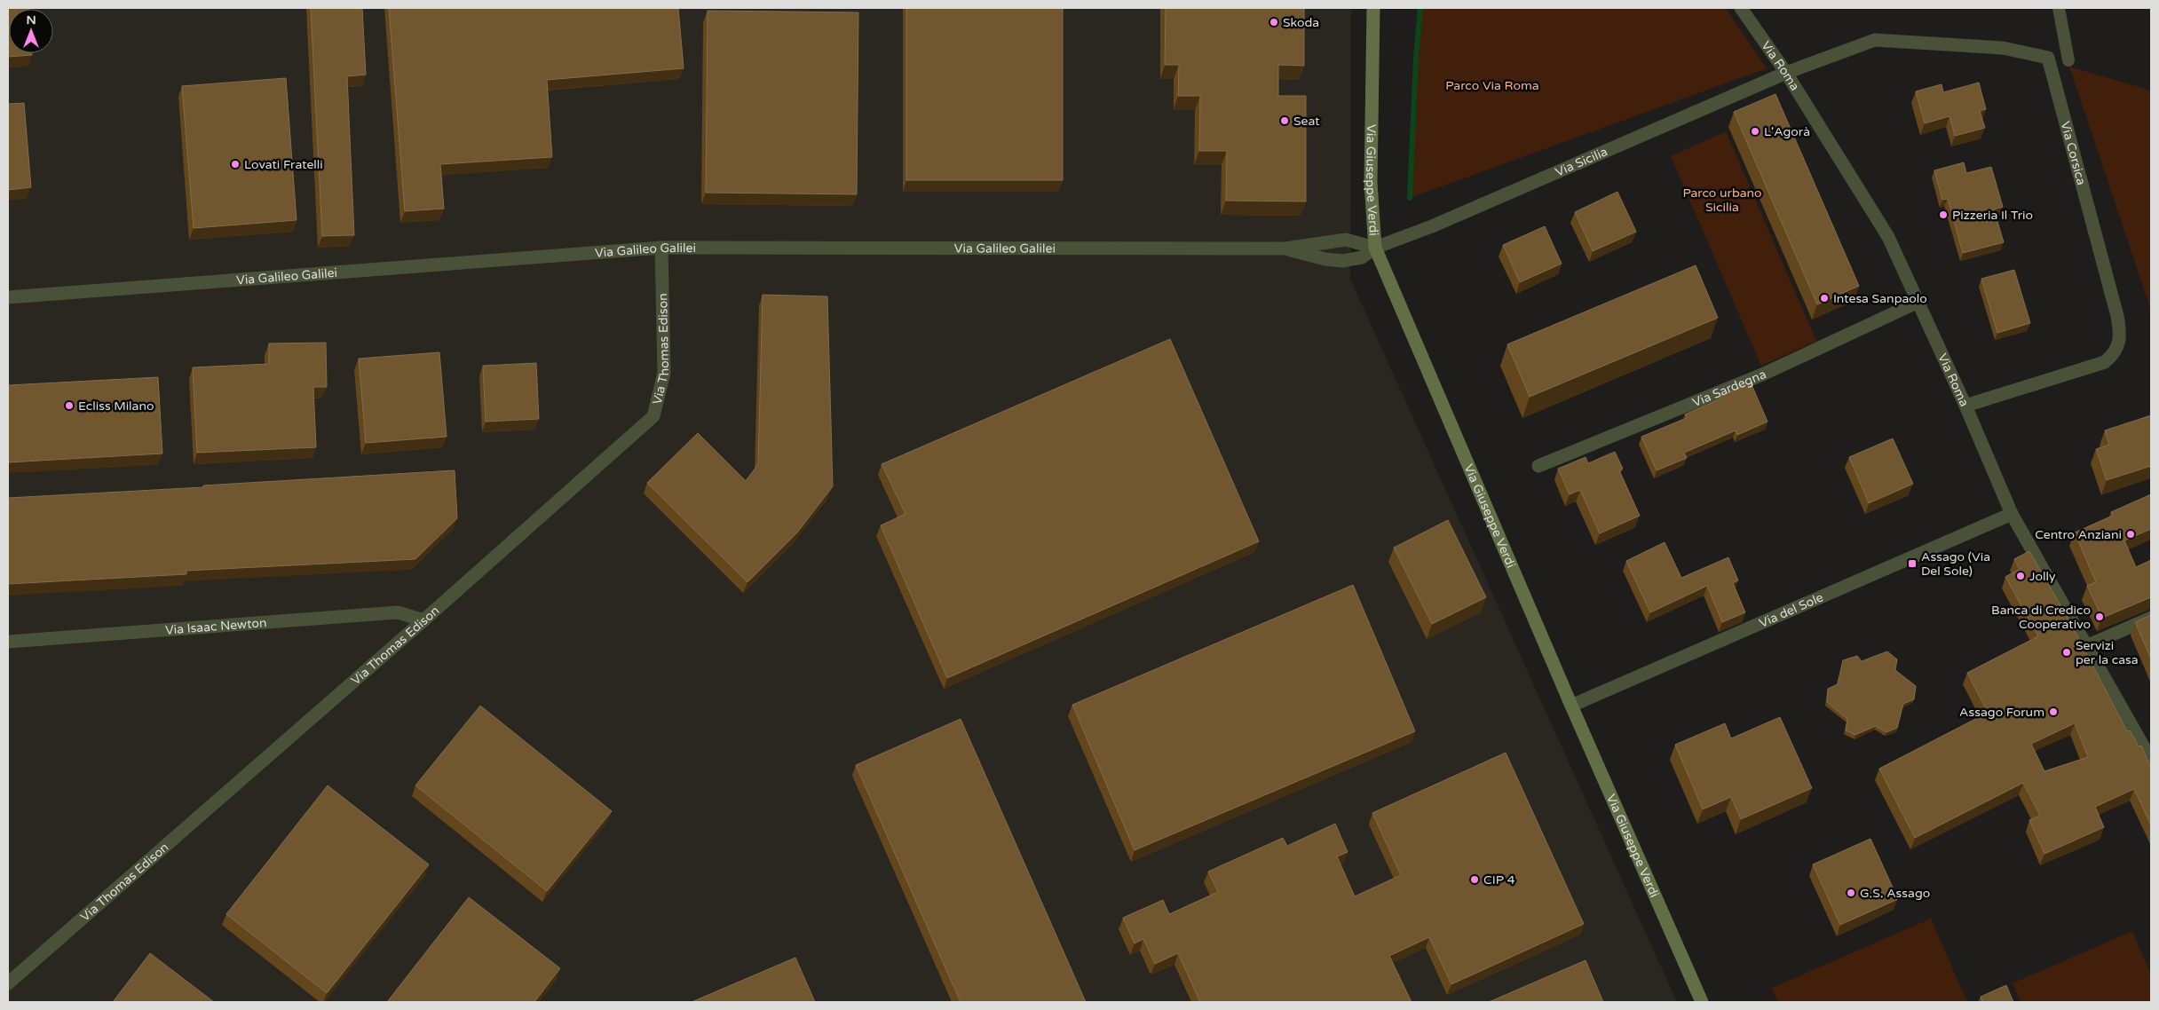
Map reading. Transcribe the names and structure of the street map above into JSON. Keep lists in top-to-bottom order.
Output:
{
  "streets": {
    "main road": ["Via Giuseppe Verdi"],
    "street": [
      "Via Roma",
      "Via Corsica",
      "Via Sicilia",
      "Via Galileo Galilei",
      "Via Thomas Edison",
      "Via Sardegna",
      "Via del Sole",
      "Via Isaac Newton"
    ]
  },
  "crossings": [
    ["Via Roma", "Via Corsica"],
    ["Via Roma", "Via Sicilia"],
    ["Via Roma", "Via Sardegna"],
    ["Via Roma", "Via del Sole"],
    ["Via Corsica", "Via Sicilia"],
    ["Via Sicilia", "Via Giuseppe Verdi"],
    ["Via Sicilia", "Via Galileo Galilei"],
    ["Via Giuseppe Verdi", "Via Galileo Galilei"],
    ["Via Giuseppe Verdi", "Via del Sole"],
    ["Via Galileo Galilei", "Via Thomas Edison"],
    ["Via Thomas Edison", "Via Isaac Newton"]
  ],
  "parks": ["Parco Via Roma", "Parco urbano Sicilia"],
  "places": {
    "other": [
      "Skoda",
      "Seat",
      "L'Agorà",
      "Lovati Fratelli",
      "Pizzeria Il Trio",
      "Intesa Sanpaolo",
      "Ecliss Milano",
      "Centro Anziani",
      "Jolly",
      "Banca di Credico Cooperativo",
      "Servizi per la casa",
      "Assago Forum",
      "CIP 4",
      "G.S. Assago"
    ],
    "transit": ["Assago (Via Del Sole)"]
  },
  "north": "top"
}
